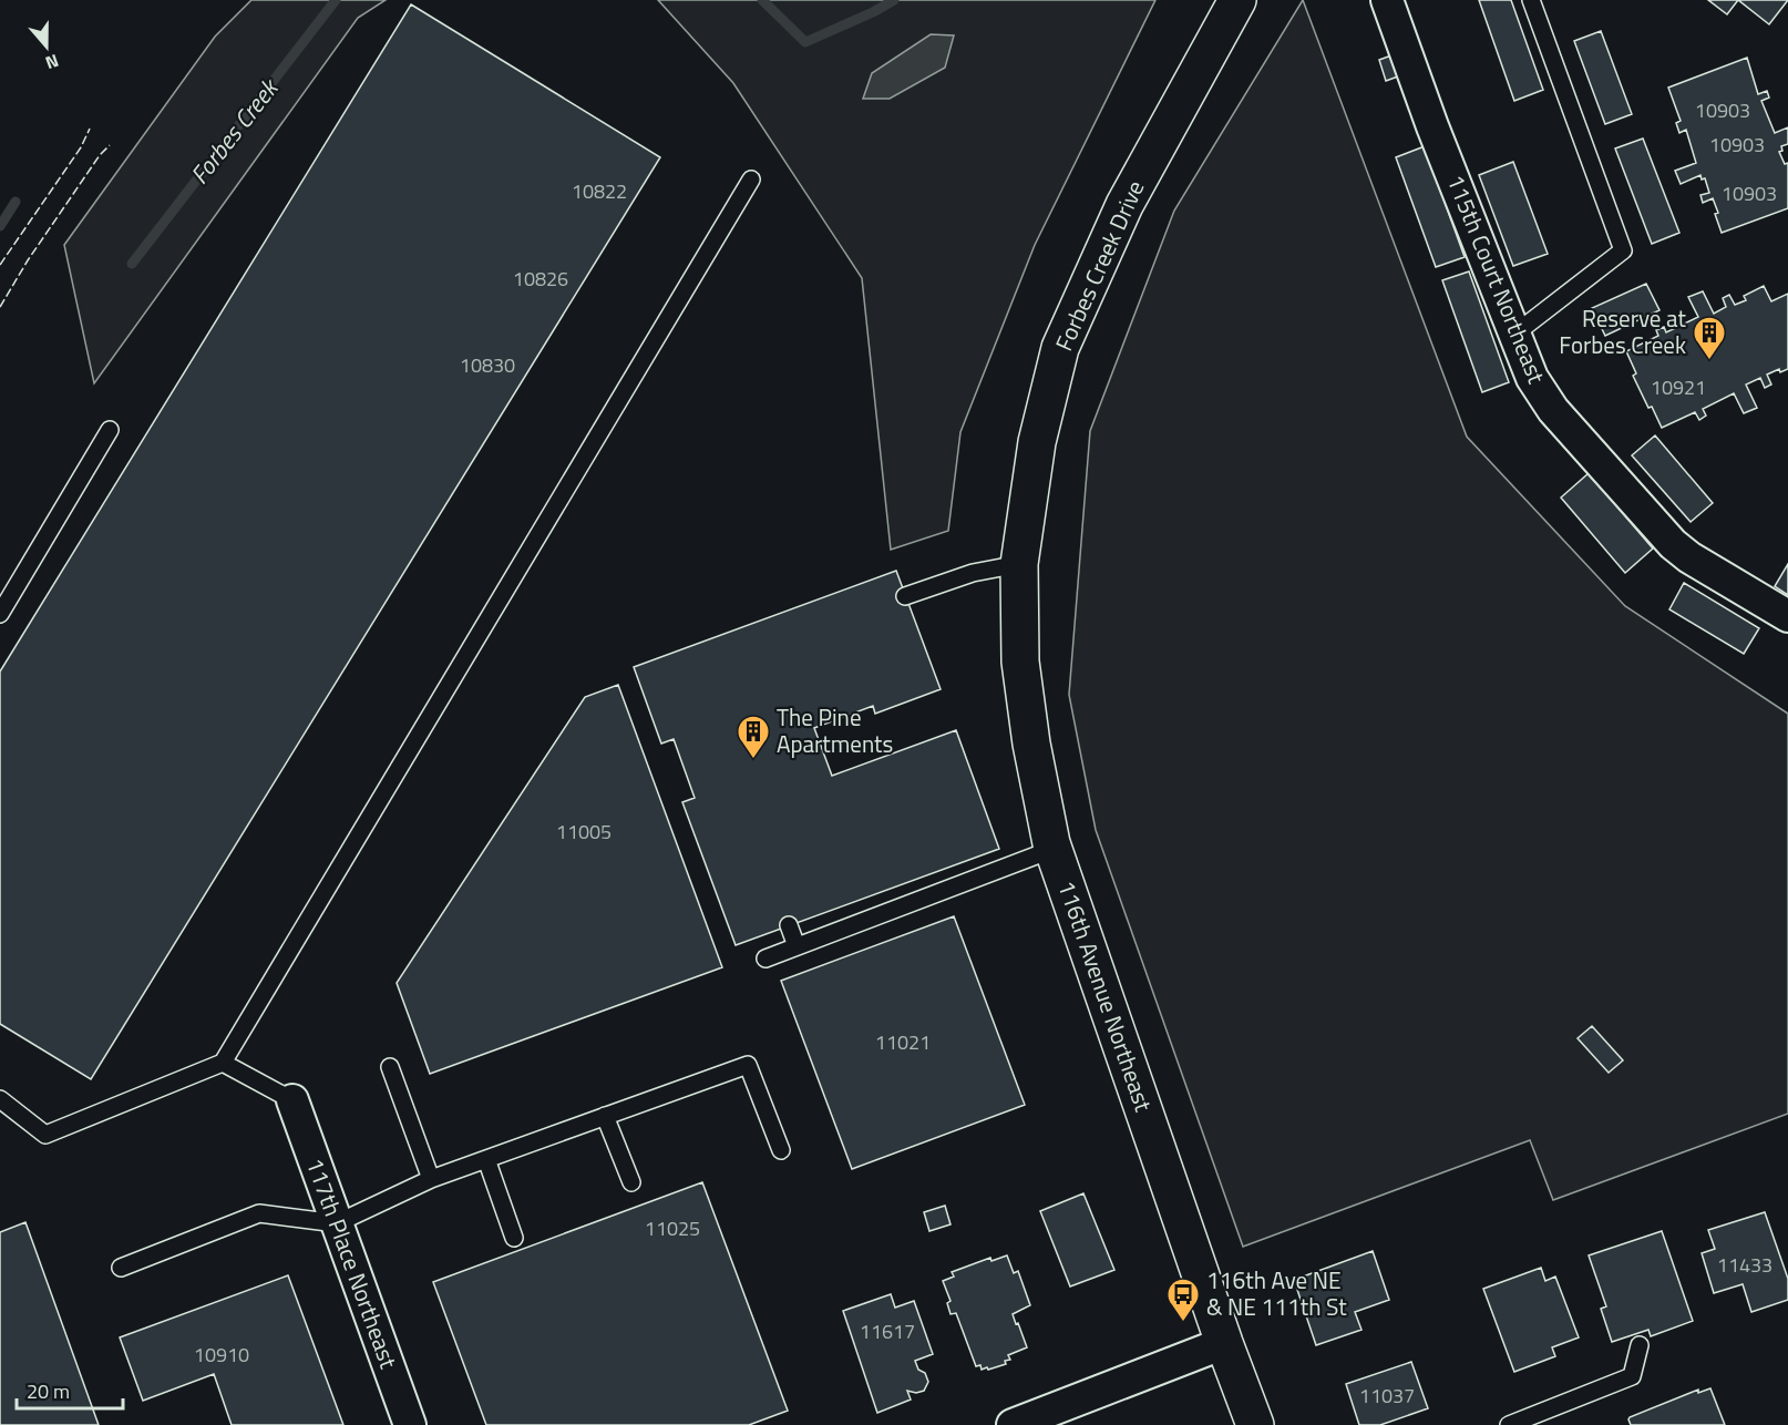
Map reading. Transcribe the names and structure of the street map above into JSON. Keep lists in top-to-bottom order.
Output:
{
  "streets": {
    "street": [
      "Forbes Creek Drive",
      "115th Court Northeast",
      "116th Avenue Northeast",
      "117th Place Northeast"
    ]
  },
  "crossings": [
    ["Forbes Creek Drive", "116th Avenue Northeast"]
  ],
  "water": ["Forbes Creek"],
  "places": {
    "building": ["Reserve at Forbes Creek", "The Pine Apartments"],
    "bus stop": ["116th Ave NE & NE 111th St"]
  },
  "house_numbers": [
    "10903",
    "10903",
    "10822",
    "10903",
    "10826",
    "10830",
    "10921",
    "11005",
    "11021",
    "11025",
    "11433",
    "11617",
    "10910",
    "11037"
  ],
  "scale_bar": "20 m",
  "north": "bottom"
}
